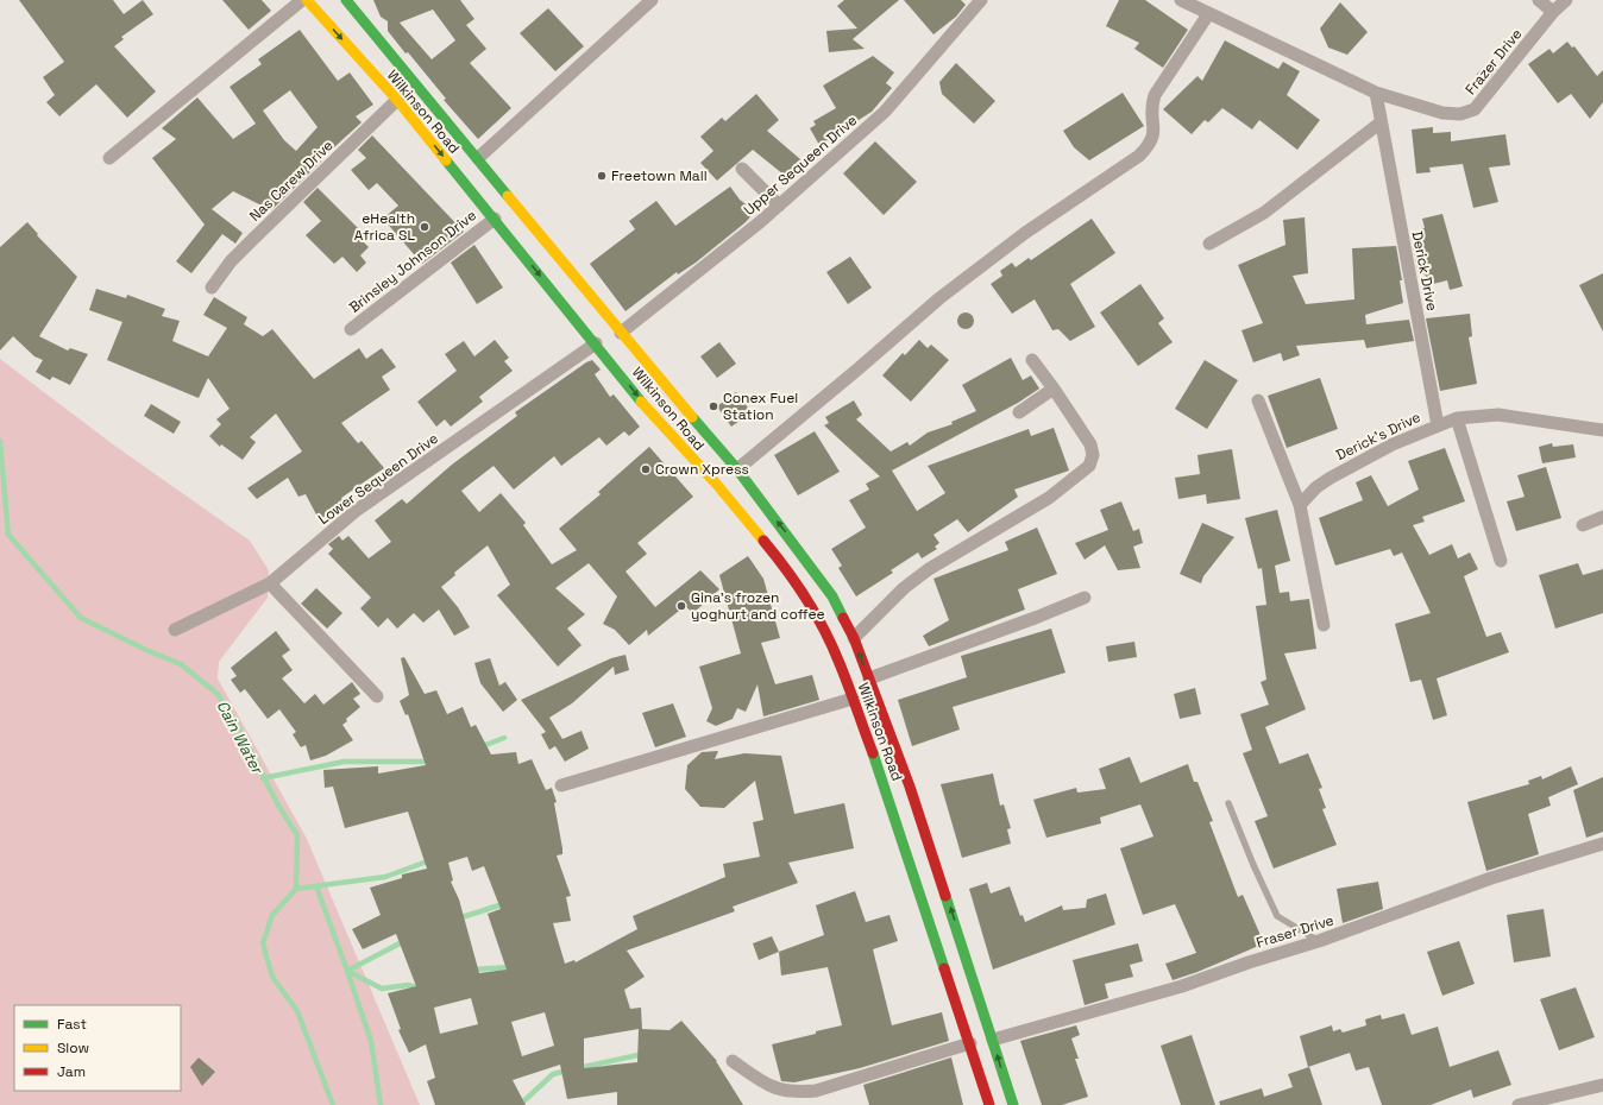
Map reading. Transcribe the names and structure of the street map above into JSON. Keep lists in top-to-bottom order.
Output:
{
  "streets": {
    "main road": ["Wilkinson Road"],
    "street": [
      "Frazer Drive",
      "Upper Sequeen Drive",
      "Nas Carew Drive",
      "Brinsley Johnson Drive",
      "Derick Drive",
      "Derick's Drive",
      "Lower Sequeen Drive",
      "Fraser Drive"
    ]
  },
  "crossings": [
    ["Frazer Drive", "Derick Drive"],
    ["Wilkinson Road", "Upper Sequeen Drive"],
    ["Wilkinson Road", "Nas Carew Drive"],
    ["Wilkinson Road", "Brinsley Johnson Drive"],
    ["Wilkinson Road", "Lower Sequeen Drive"],
    ["Wilkinson Road", "Fraser Drive"],
    ["Derick Drive", "Derick's Drive"]
  ],
  "water": ["Cain Water"],
  "places": [
    "Freetown Mall",
    "eHealth Africa SL",
    "Conex Fuel Station",
    "Crown Xpress",
    "Gina's frozen yoghurt and coffee"
  ],
  "legend": ["Fast", "Slow", "Jam"]
}
